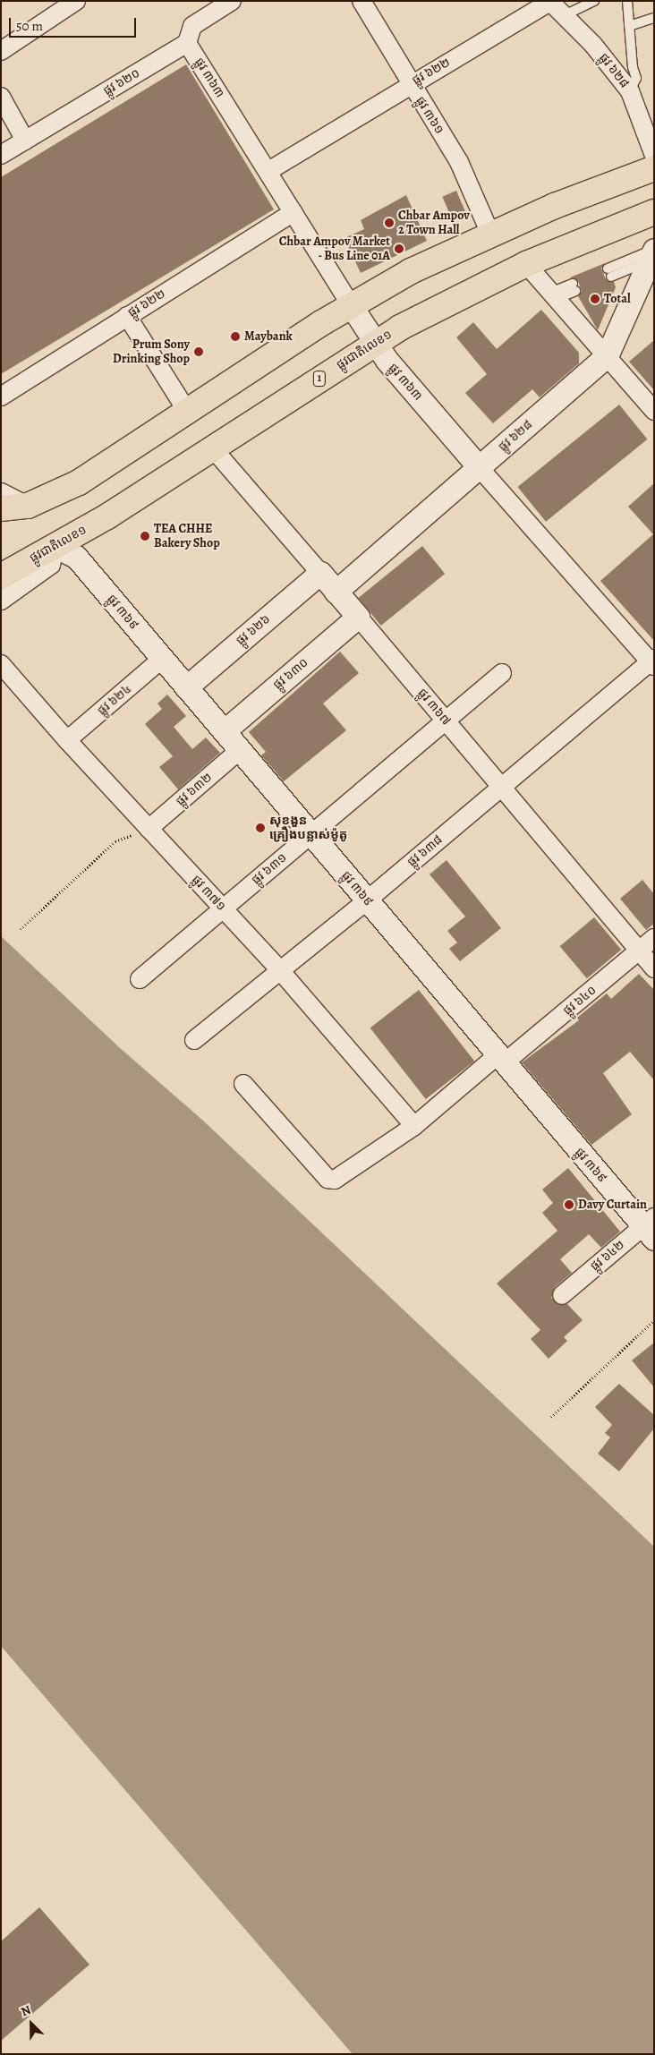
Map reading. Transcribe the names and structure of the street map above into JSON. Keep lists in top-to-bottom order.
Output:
{
  "streets": {
    "highway": ["ផ្លូវជាតិលេខ១", "1"],
    "street": [
      "ផ្លូវ ៦២៨",
      "ផ្លូវ ៦២២",
      "ផ្លូវ ៣៦៣",
      "ផ្លូវ ៦២០",
      "ផ្លូវ ៣៦១",
      "ផ្លូវ ៣៦៩",
      "ផ្លូវ ៦២៦",
      "ផ្លូវ ៦៣០",
      "ផ្លូវ ៦២៤",
      "ផ្លូវ ៣៦៧",
      "ផ្លូវ ៦៣២",
      "ផ្លូវ ៦៣៨",
      "ផ្លូវ ៦៣១",
      "ផ្លូវ ៣៧១",
      "ផ្លូវ ៦៤០",
      "ផ្លូវ ៦៤២"
    ]
  },
  "crossings": [
    ["ផ្លូវ ៦២៨", "ផ្លូវ ៦២២"],
    ["ផ្លូវ ៦២៨", "ផ្លូវ ៣៦៣"],
    ["ផ្លូវ ៦២៨", "ផ្លូវ ៣៦៧"],
    ["ផ្លូវ ៦២២", "ផ្លូវ ៣៦៣"],
    ["ផ្លូវ ៦២២", "ផ្លូវ ៣៦១"],
    ["ផ្លូវ ៣៦៣", "ផ្លូវ ៦២០"],
    ["ផ្លូវ ៣៦៣", "ផ្លូវជាតិលេខ១"],
    ["ផ្លូវ ៣៦៣", "ផ្លូវ ៦៣៨"],
    ["ផ្លូវជាតិលេខ១", "ផ្លូវ ៣៦៩"],
    ["ផ្លូវជាតិលេខ១", "ផ្លូវ ៣៦៧"],
    ["ផ្លូវ ៣៦៩", "ផ្លូវ ៦២៦"],
    ["ផ្លូវ ៣៦៩", "ផ្លូវ ៦៣០"],
    ["ផ្លូវ ៣៦៩", "ផ្លូវ ៦២៤"],
    ["ផ្លូវ ៣៦៩", "ផ្លូវ ៦៣២"],
    ["ផ្លូវ ៣៦៩", "ផ្លូវ ៦៣៨"],
    ["ផ្លូវ ៣៦៩", "ផ្លូវ ៦៣១"],
    ["ផ្លូវ ៣៦៩", "ផ្លូវ ៦៤០"],
    ["ផ្លូវ ៣៦៩", "ផ្លូវ ៦៤២"],
    ["ផ្លូវ ៦២៦", "ផ្លូវ ៣៦៧"],
    ["ផ្លូវ ៦៣០", "ផ្លូវ ៣៦៧"],
    ["ផ្លូវ ៦២៤", "ផ្លូវ ៣៧១"],
    ["ផ្លូវ ៣៦៧", "ផ្លូវ ៦៣៨"],
    ["ផ្លូវ ៣៦៧", "ផ្លូវ ៦៣១"],
    ["ផ្លូវ ៣៦៧", "ផ្លូវ ៦៤០"],
    ["ផ្លូវ ៦៣២", "ផ្លូវ ៣៧១"],
    ["ផ្លូវ ៦៣៨", "ផ្លូវ ៣៧១"],
    ["ផ្លូវ ៦៣១", "ផ្លូវ ៣៧១"],
    ["ផ្លូវ ៣៧១", "ផ្លូវ ៦៤០"]
  ],
  "places": [
    "Chbar Ampov 2 Town Hall",
    "Chbar Ampov Market - Bus Line 01A",
    "Total",
    "Maybank",
    "Prum Sony Drinking Shop",
    "TEA CHHE Bakery Shop",
    "សុខងួន គ្រឿងបន្លាស់ម៉ូតូ",
    "Davy Curtain"
  ],
  "scale_bar": "50 m",
  "north": "top left"
}
